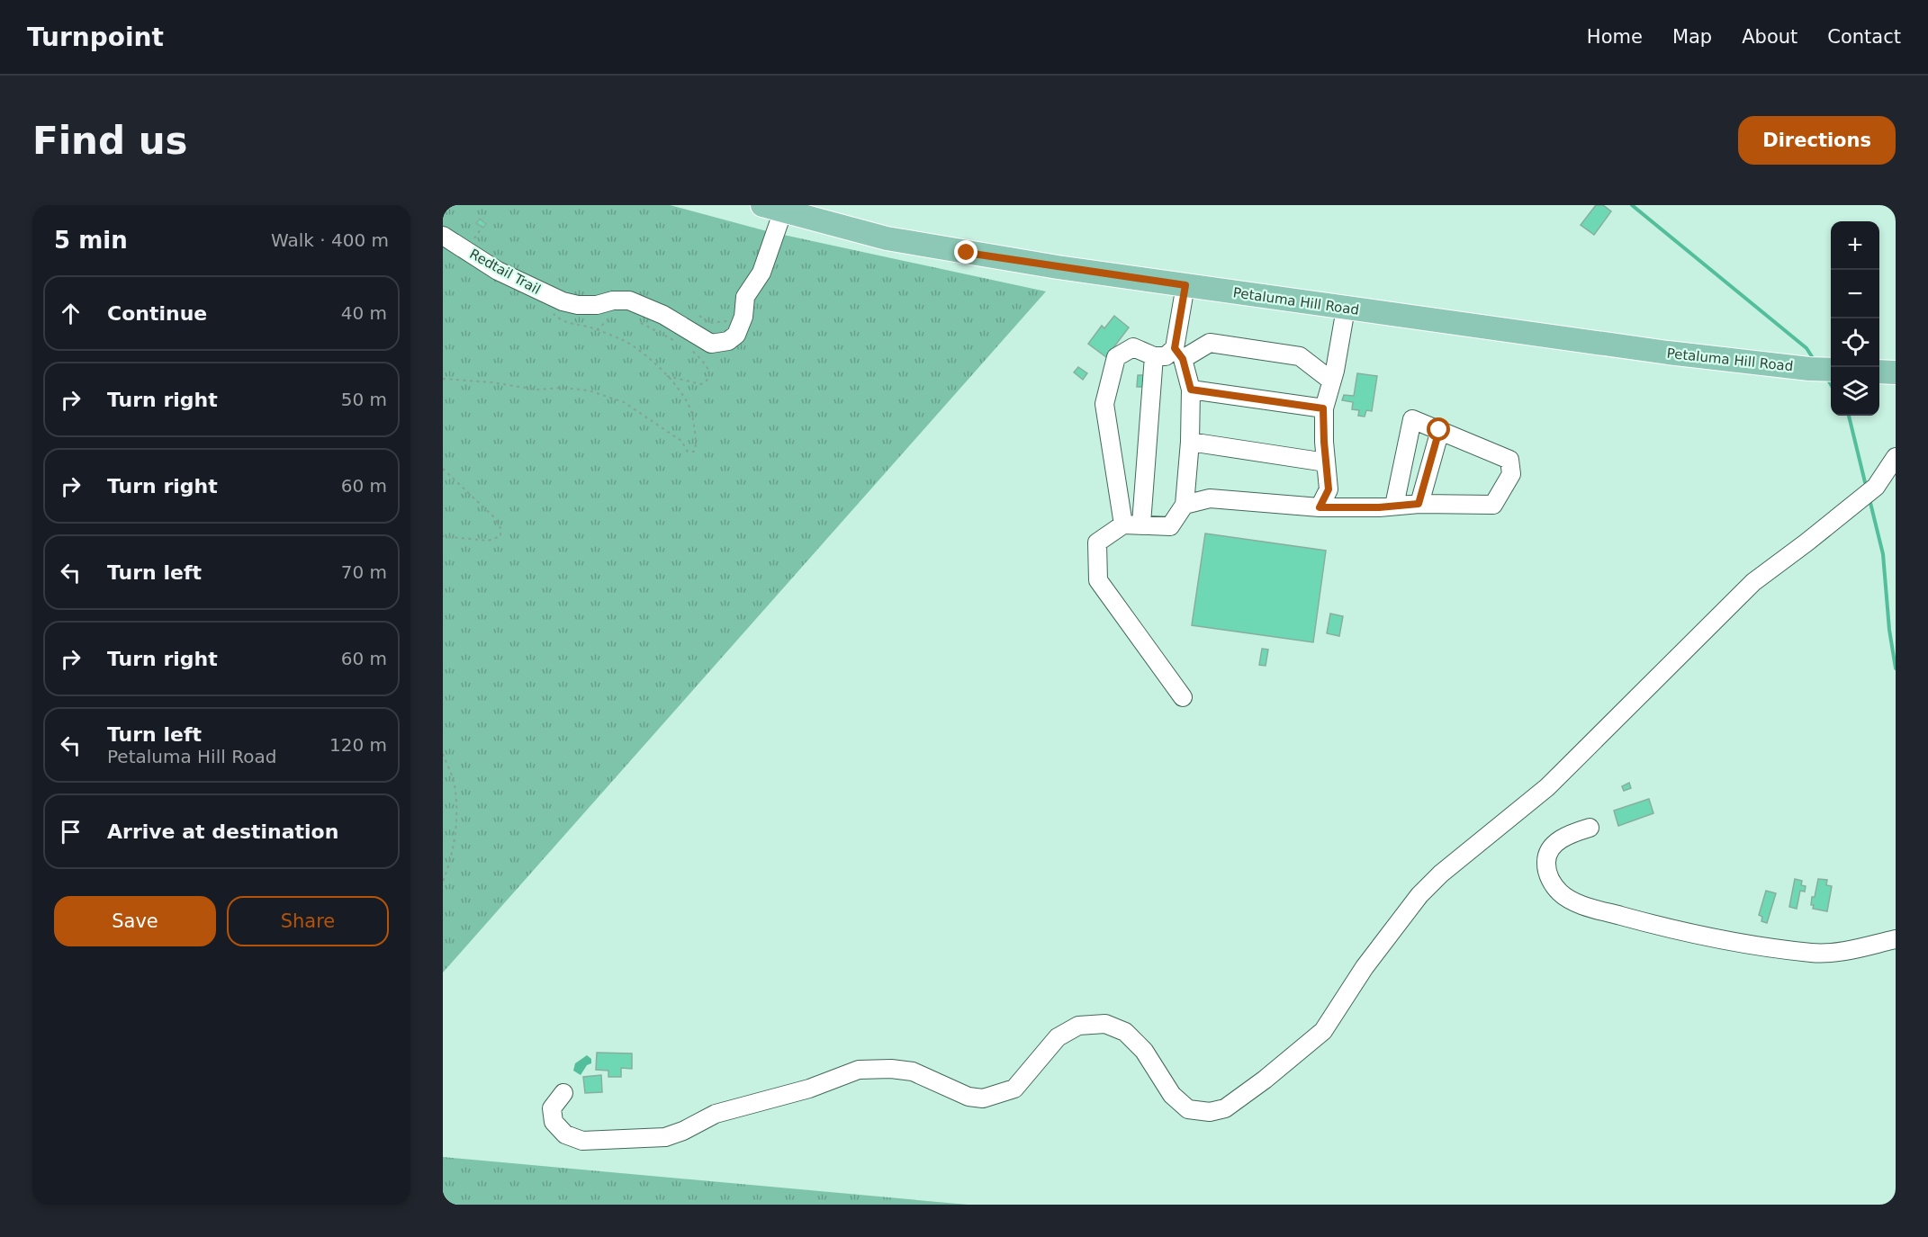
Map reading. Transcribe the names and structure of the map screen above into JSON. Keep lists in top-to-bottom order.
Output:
{
  "streets": {
    "main road": ["Petaluma Hill Road"]
  },
  "page": {
    "header": "Turnpoint",
    "nav": [
      "Home",
      "Map",
      "About",
      "Contact"
    ],
    "buttons": [
      "Directions",
      ["Save", "Share"]
    ],
    "title": "Find us",
    "heading": ["5 min", "Walk · 400 m"],
    "map_buttons": ["+", "−"],
    "list": [
      ["Continue", "40 m"],
      ["Turn right", "50 m"],
      ["Turn right", "60 m"],
      ["Turn left", "70 m"],
      ["Turn right", "60 m"],
      ["Turn left", "Petaluma Hill Road", "120 m"],
      "Arrive at destination"
    ]
  }
}
